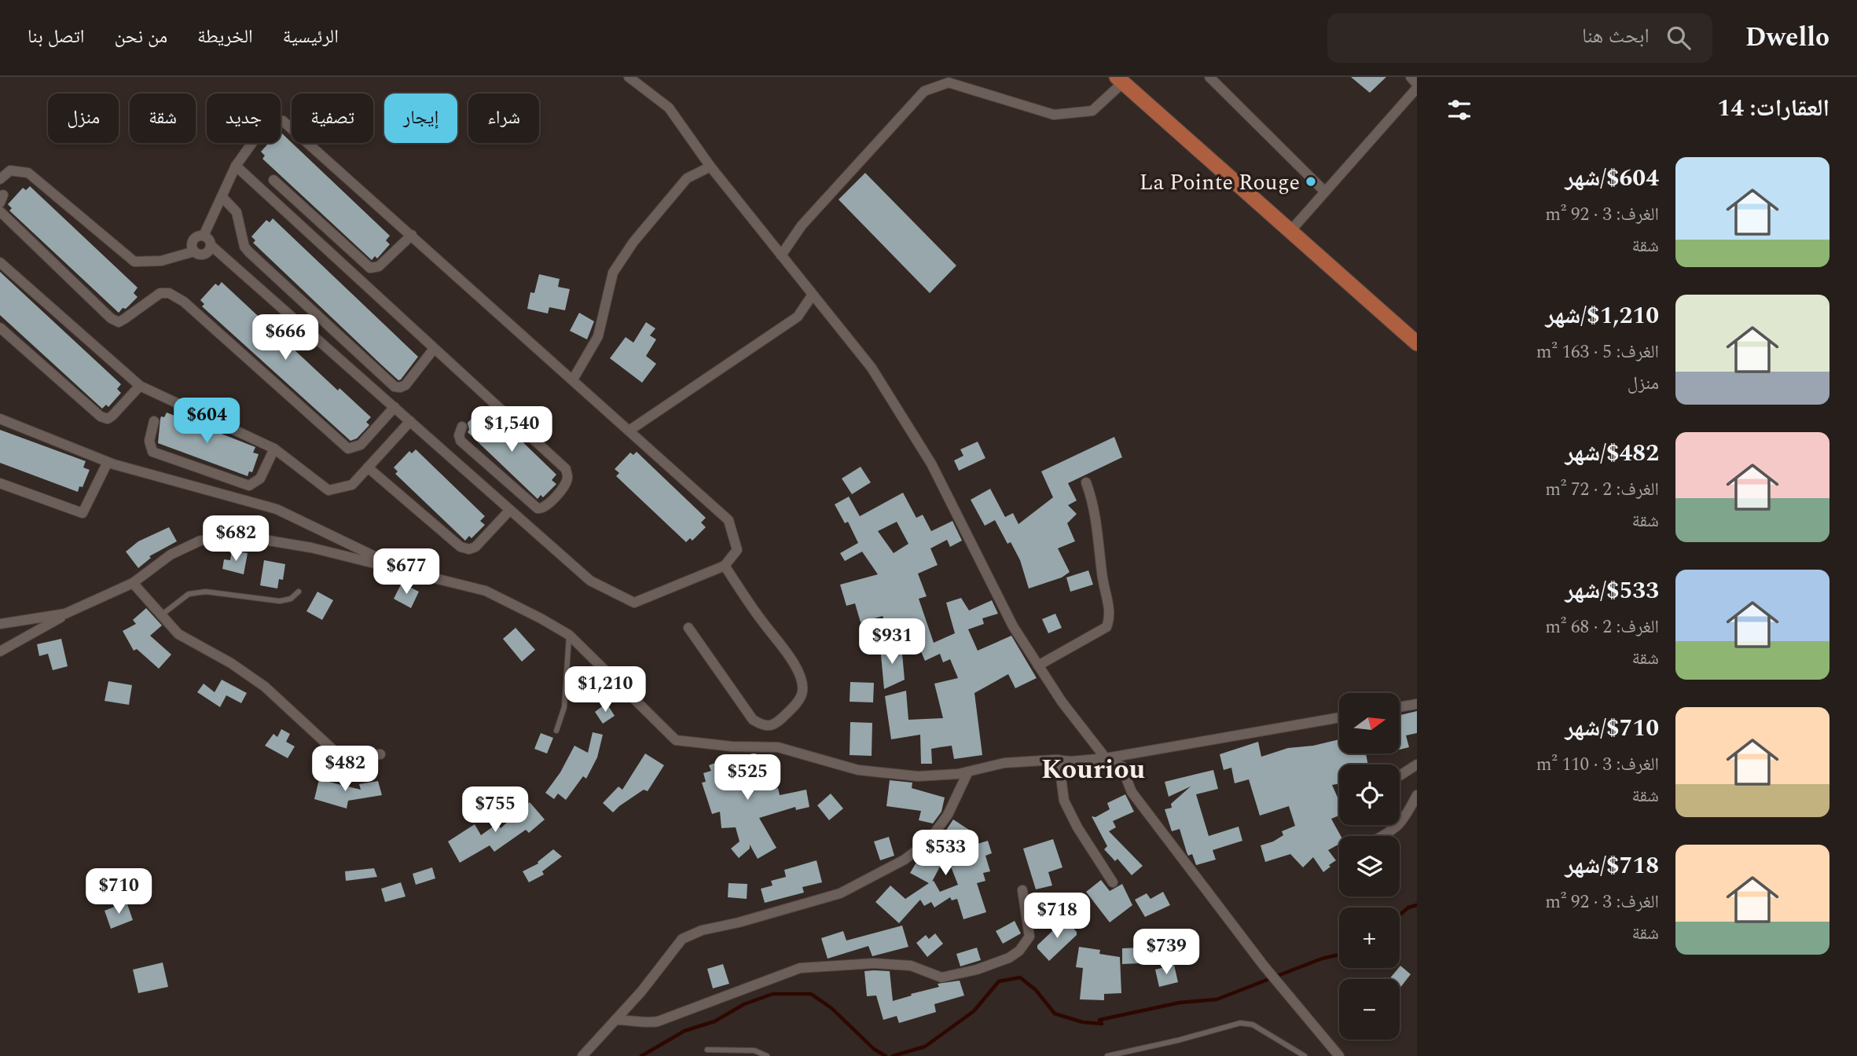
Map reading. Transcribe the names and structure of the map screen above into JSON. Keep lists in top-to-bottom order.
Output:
{
  "districts": ["Kouriou"],
  "places": ["La Pointe Rouge"],
  "north": "right",
  "page": {
    "header": "Dwello",
    "search": "ابحث هنا",
    "nav": [
      "الرئيسية",
      "الخريطة",
      "من نحن",
      "اتصل بنا"
    ],
    "heading": "العقارات: 14",
    "chip": [
      "شراء",
      "إيجار",
      "تصفية",
      "جديد",
      "شقة",
      "منزل"
    ],
    "list": [
      {
        "name": "$604/شهر",
        "note": "الغرف: 3 · 92 m² · شقة"
      },
      {
        "name": "$1,210/شهر",
        "note": "الغرف: 5 · 163 m² · منزل"
      },
      {
        "name": "$482/شهر",
        "note": "الغرف: 2 · 72 m² · شقة"
      },
      {
        "name": "$533/شهر",
        "note": "الغرف: 2 · 68 m² · شقة"
      },
      {
        "name": "$710/شهر",
        "note": "الغرف: 3 · 110 m² · شقة"
      },
      {
        "name": "$718/شهر",
        "note": "الغرف: 3 · 92 m² · شقة"
      }
    ],
    "price": [
      "$666",
      "$604",
      "$1,540",
      "$682",
      "$677",
      "$931",
      "$1,210",
      "$482",
      "$525",
      "$755",
      "$533",
      "$710",
      "$718",
      "$739"
    ],
    "map_buttons": ["+", "−"]
  }
}
